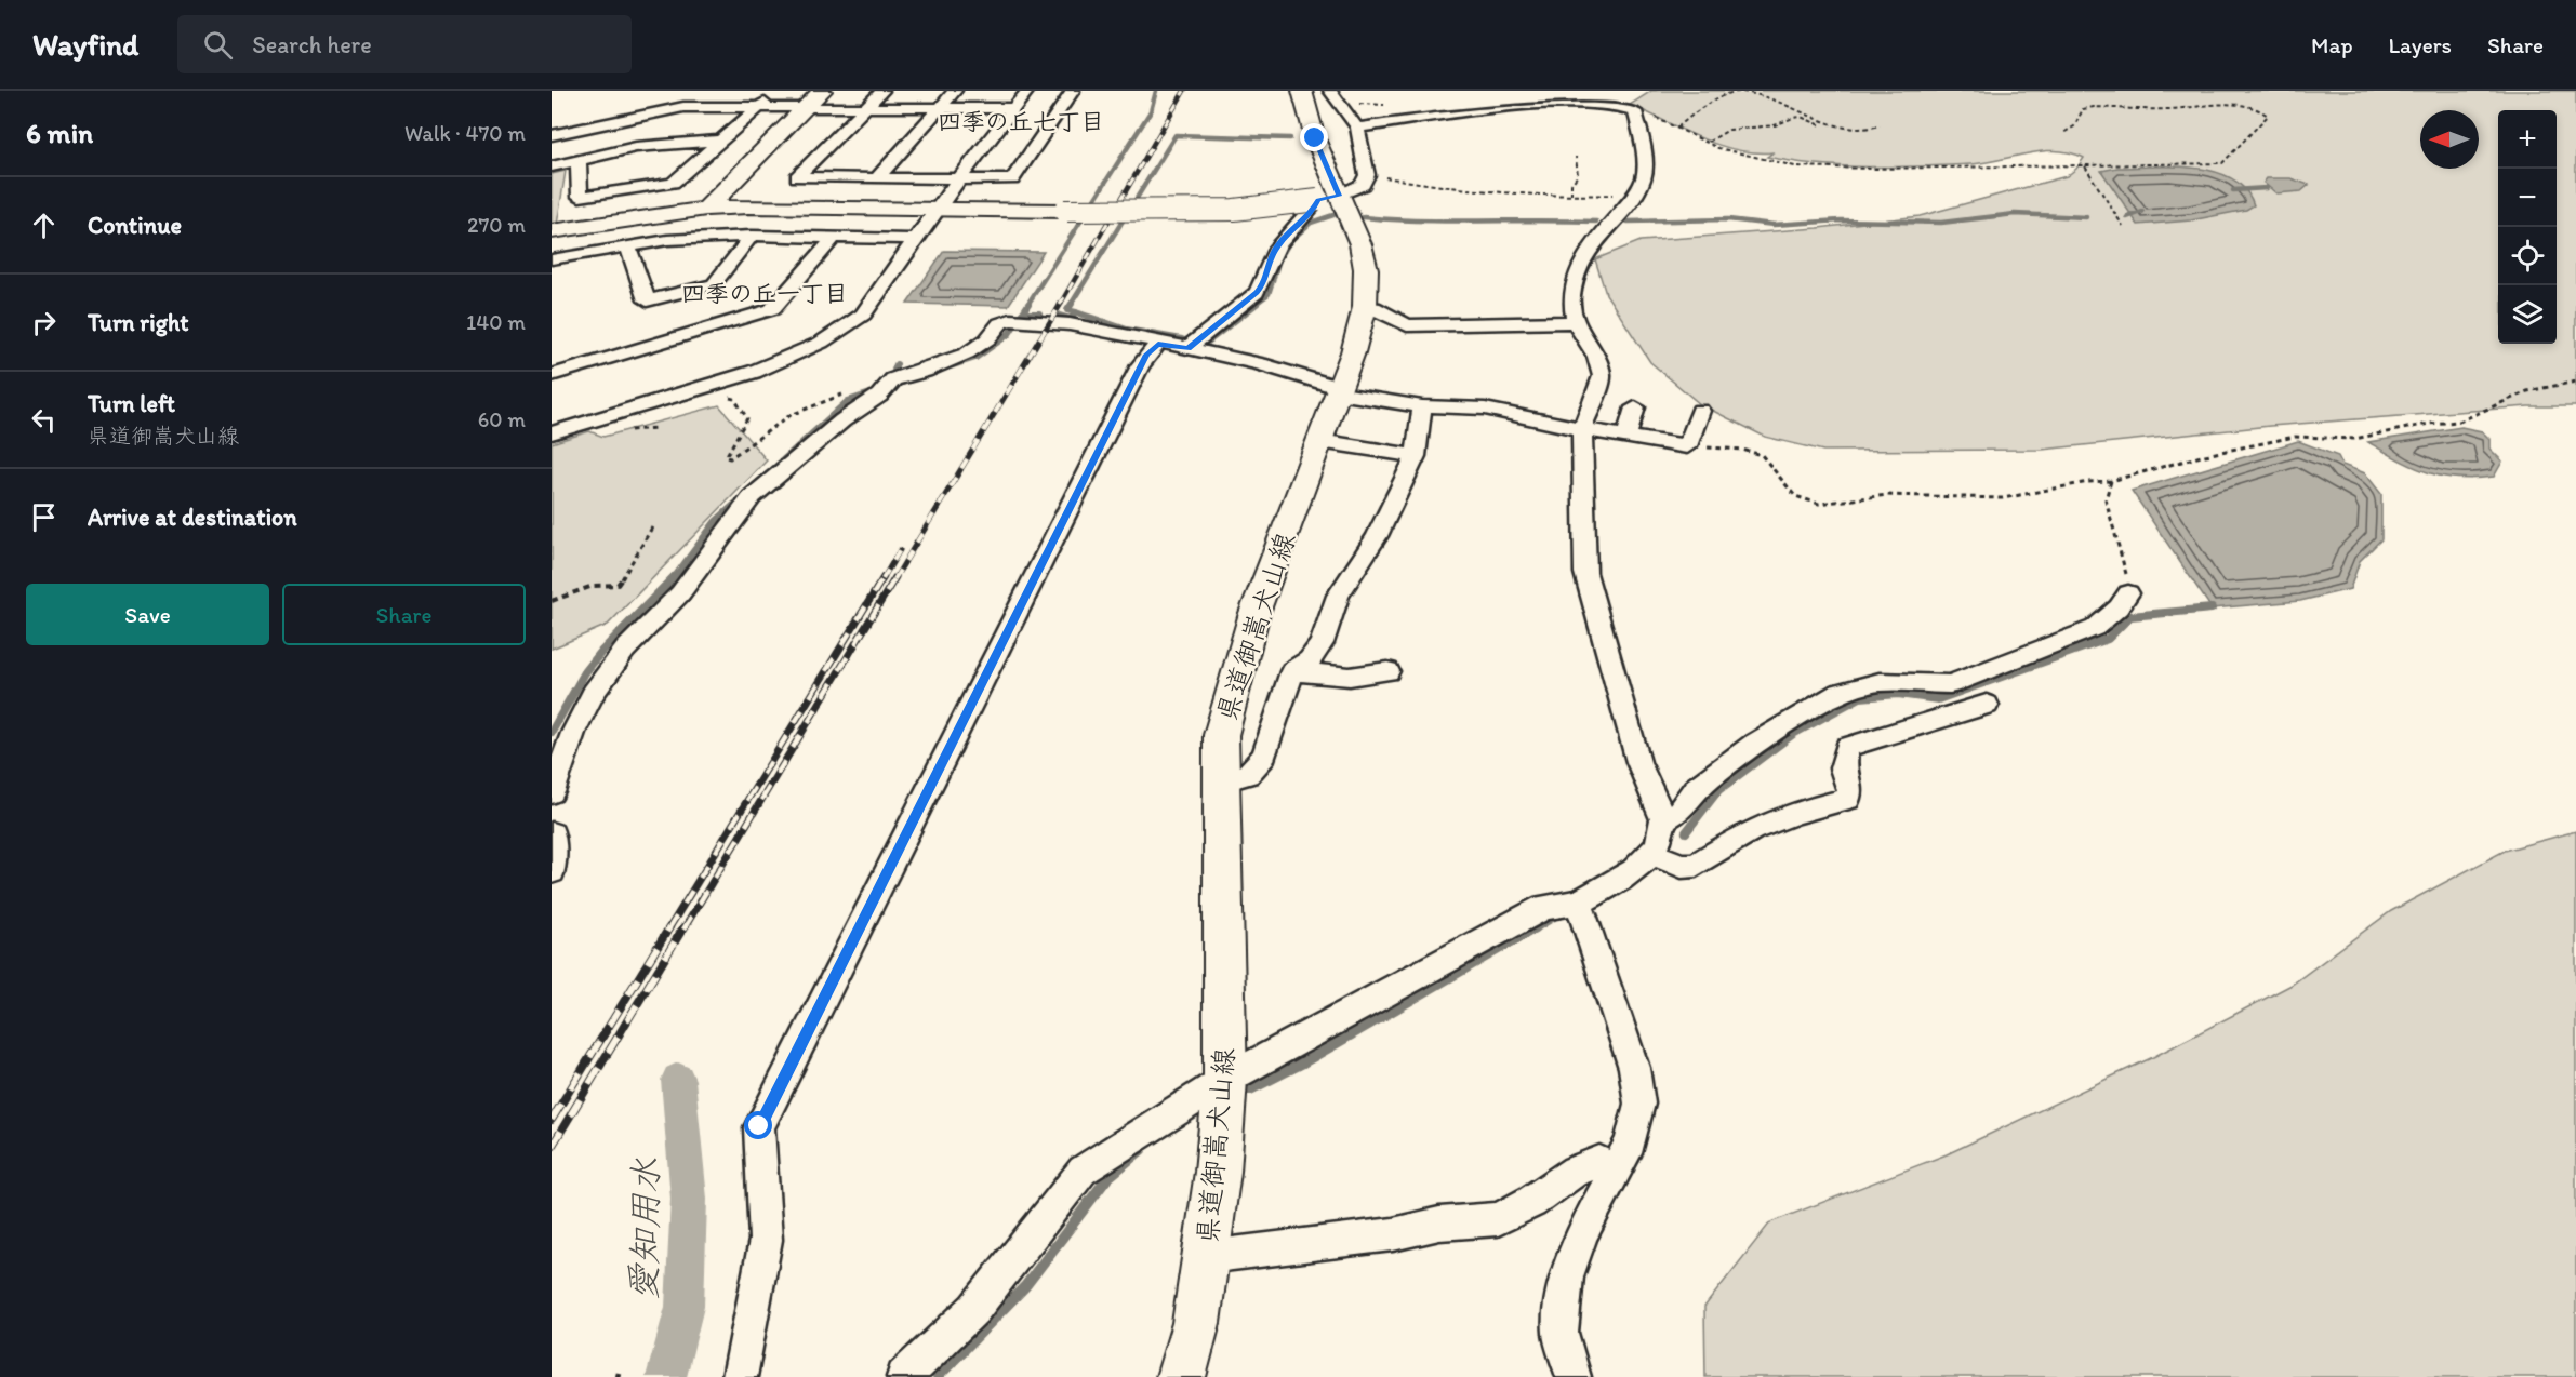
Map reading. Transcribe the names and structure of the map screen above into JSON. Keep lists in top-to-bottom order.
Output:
{
  "streets": {
    "main road": ["県道御嵩犬山線"]
  },
  "districts": ["四季の丘七丁目", "四季の丘一丁目"],
  "water": ["愛知用水"],
  "north": "left",
  "page": {
    "header": "Wayfind",
    "search": "Search here",
    "nav": ["Map", "Layers", "Share"],
    "heading": ["6 min", "Walk · 470 m"],
    "map_buttons": ["+", "−"],
    "list": [
      ["Continue", "270 m"],
      ["Turn right", "140 m"],
      ["Turn left", "県道御嵩犬山線", "60 m"],
      "Arrive at destination"
    ],
    "buttons": ["Save", "Share"]
  }
}
